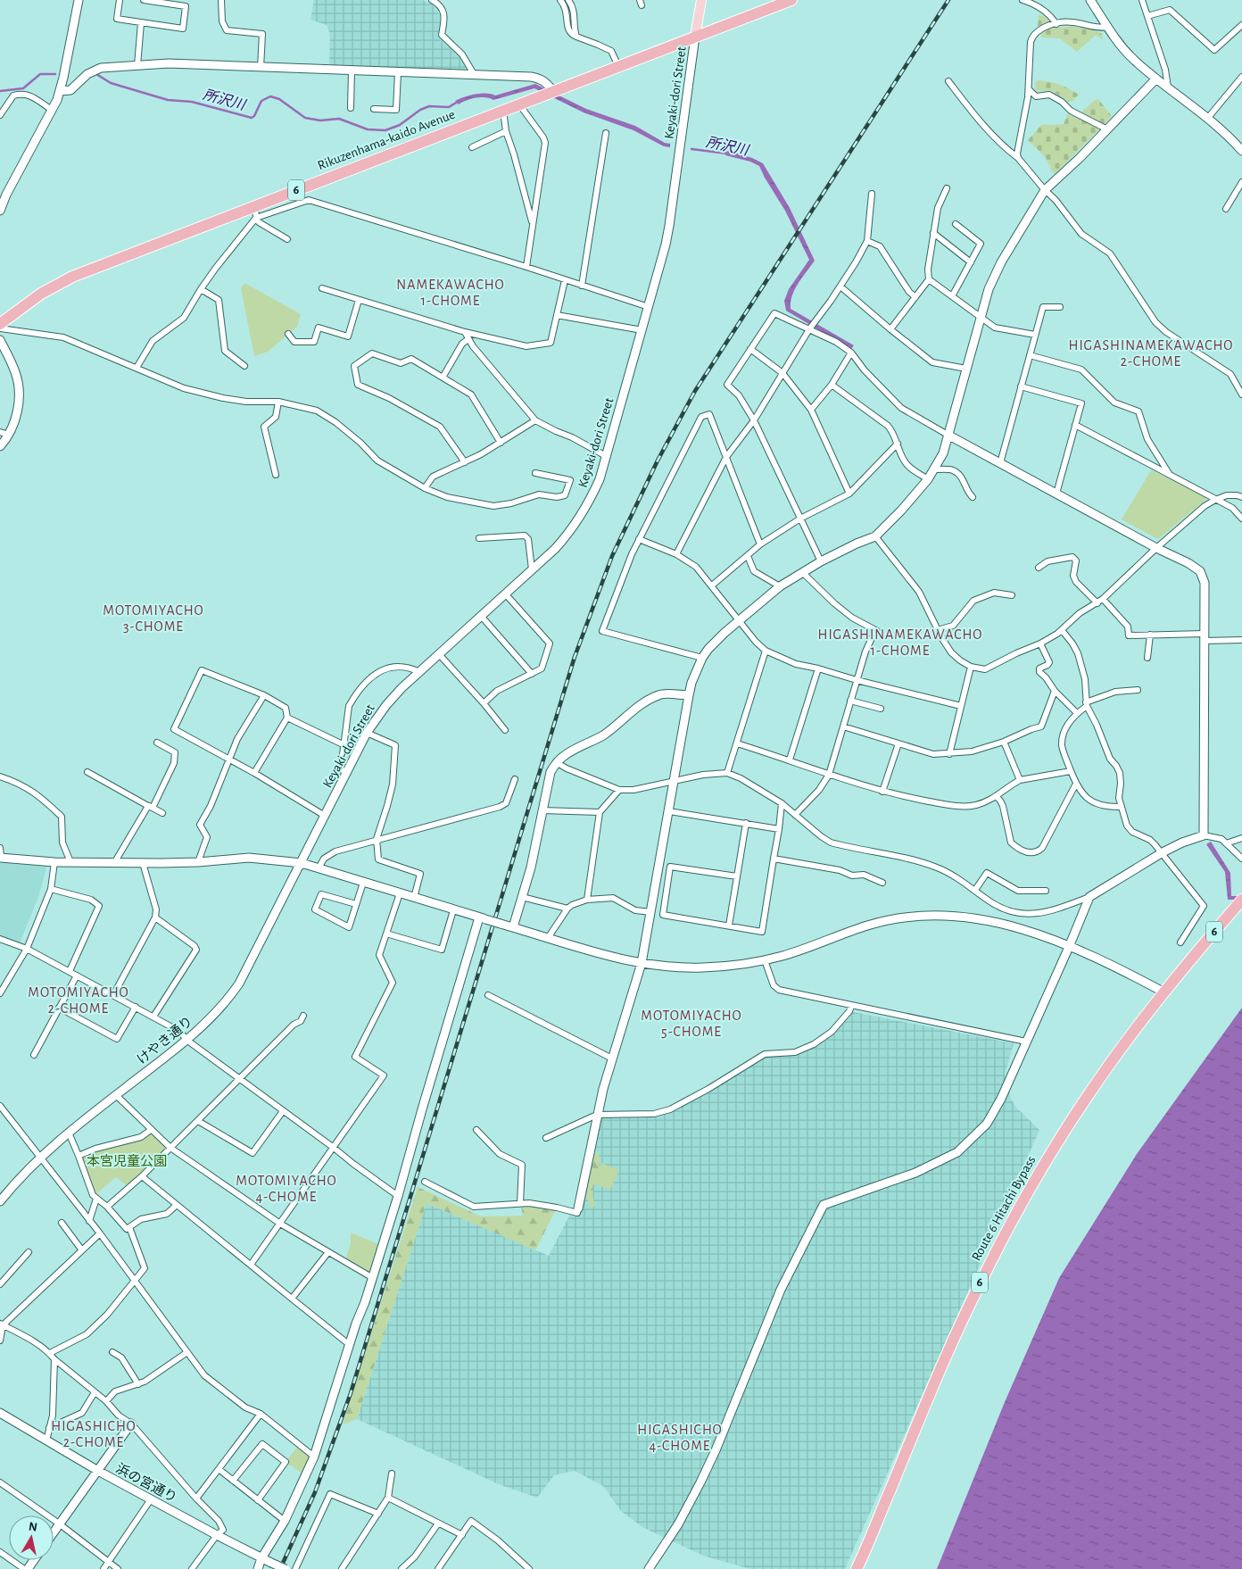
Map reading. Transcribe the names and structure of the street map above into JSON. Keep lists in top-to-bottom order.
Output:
{
  "streets": {
    "highway": ["Rikuzenhama-kaido Avenue", "6", "Route 6 Hitachi Bypass"],
    "street": ["Keyaki-dori Street", "けやき通り", "浜の宮通り"]
  },
  "crossings": [
    ["Keyaki-dori Street", "Rikuzenhama-kaido Avenue"],
    ["Keyaki-dori Street", "けやき通り"]
  ],
  "districts": [
    "NAMEKAWACHO 1-CHOME",
    "HIGASHINAMEKAWACHO 2-CHOME",
    "MOTOMIYACHO 3-CHOME",
    "HIGASHINAMEKAWACHO 1-CHOME",
    "MOTOMIYACHO 2-CHOME",
    "MOTOMIYACHO 5-CHOME",
    "MOTOMIYACHO 4-CHOME",
    "HIGASHICHO 2-CHOME",
    "HIGASHICHO 4-CHOME"
  ],
  "water": ["所沢川"],
  "parks": ["本宮児童公園"],
  "north": "top"
}
